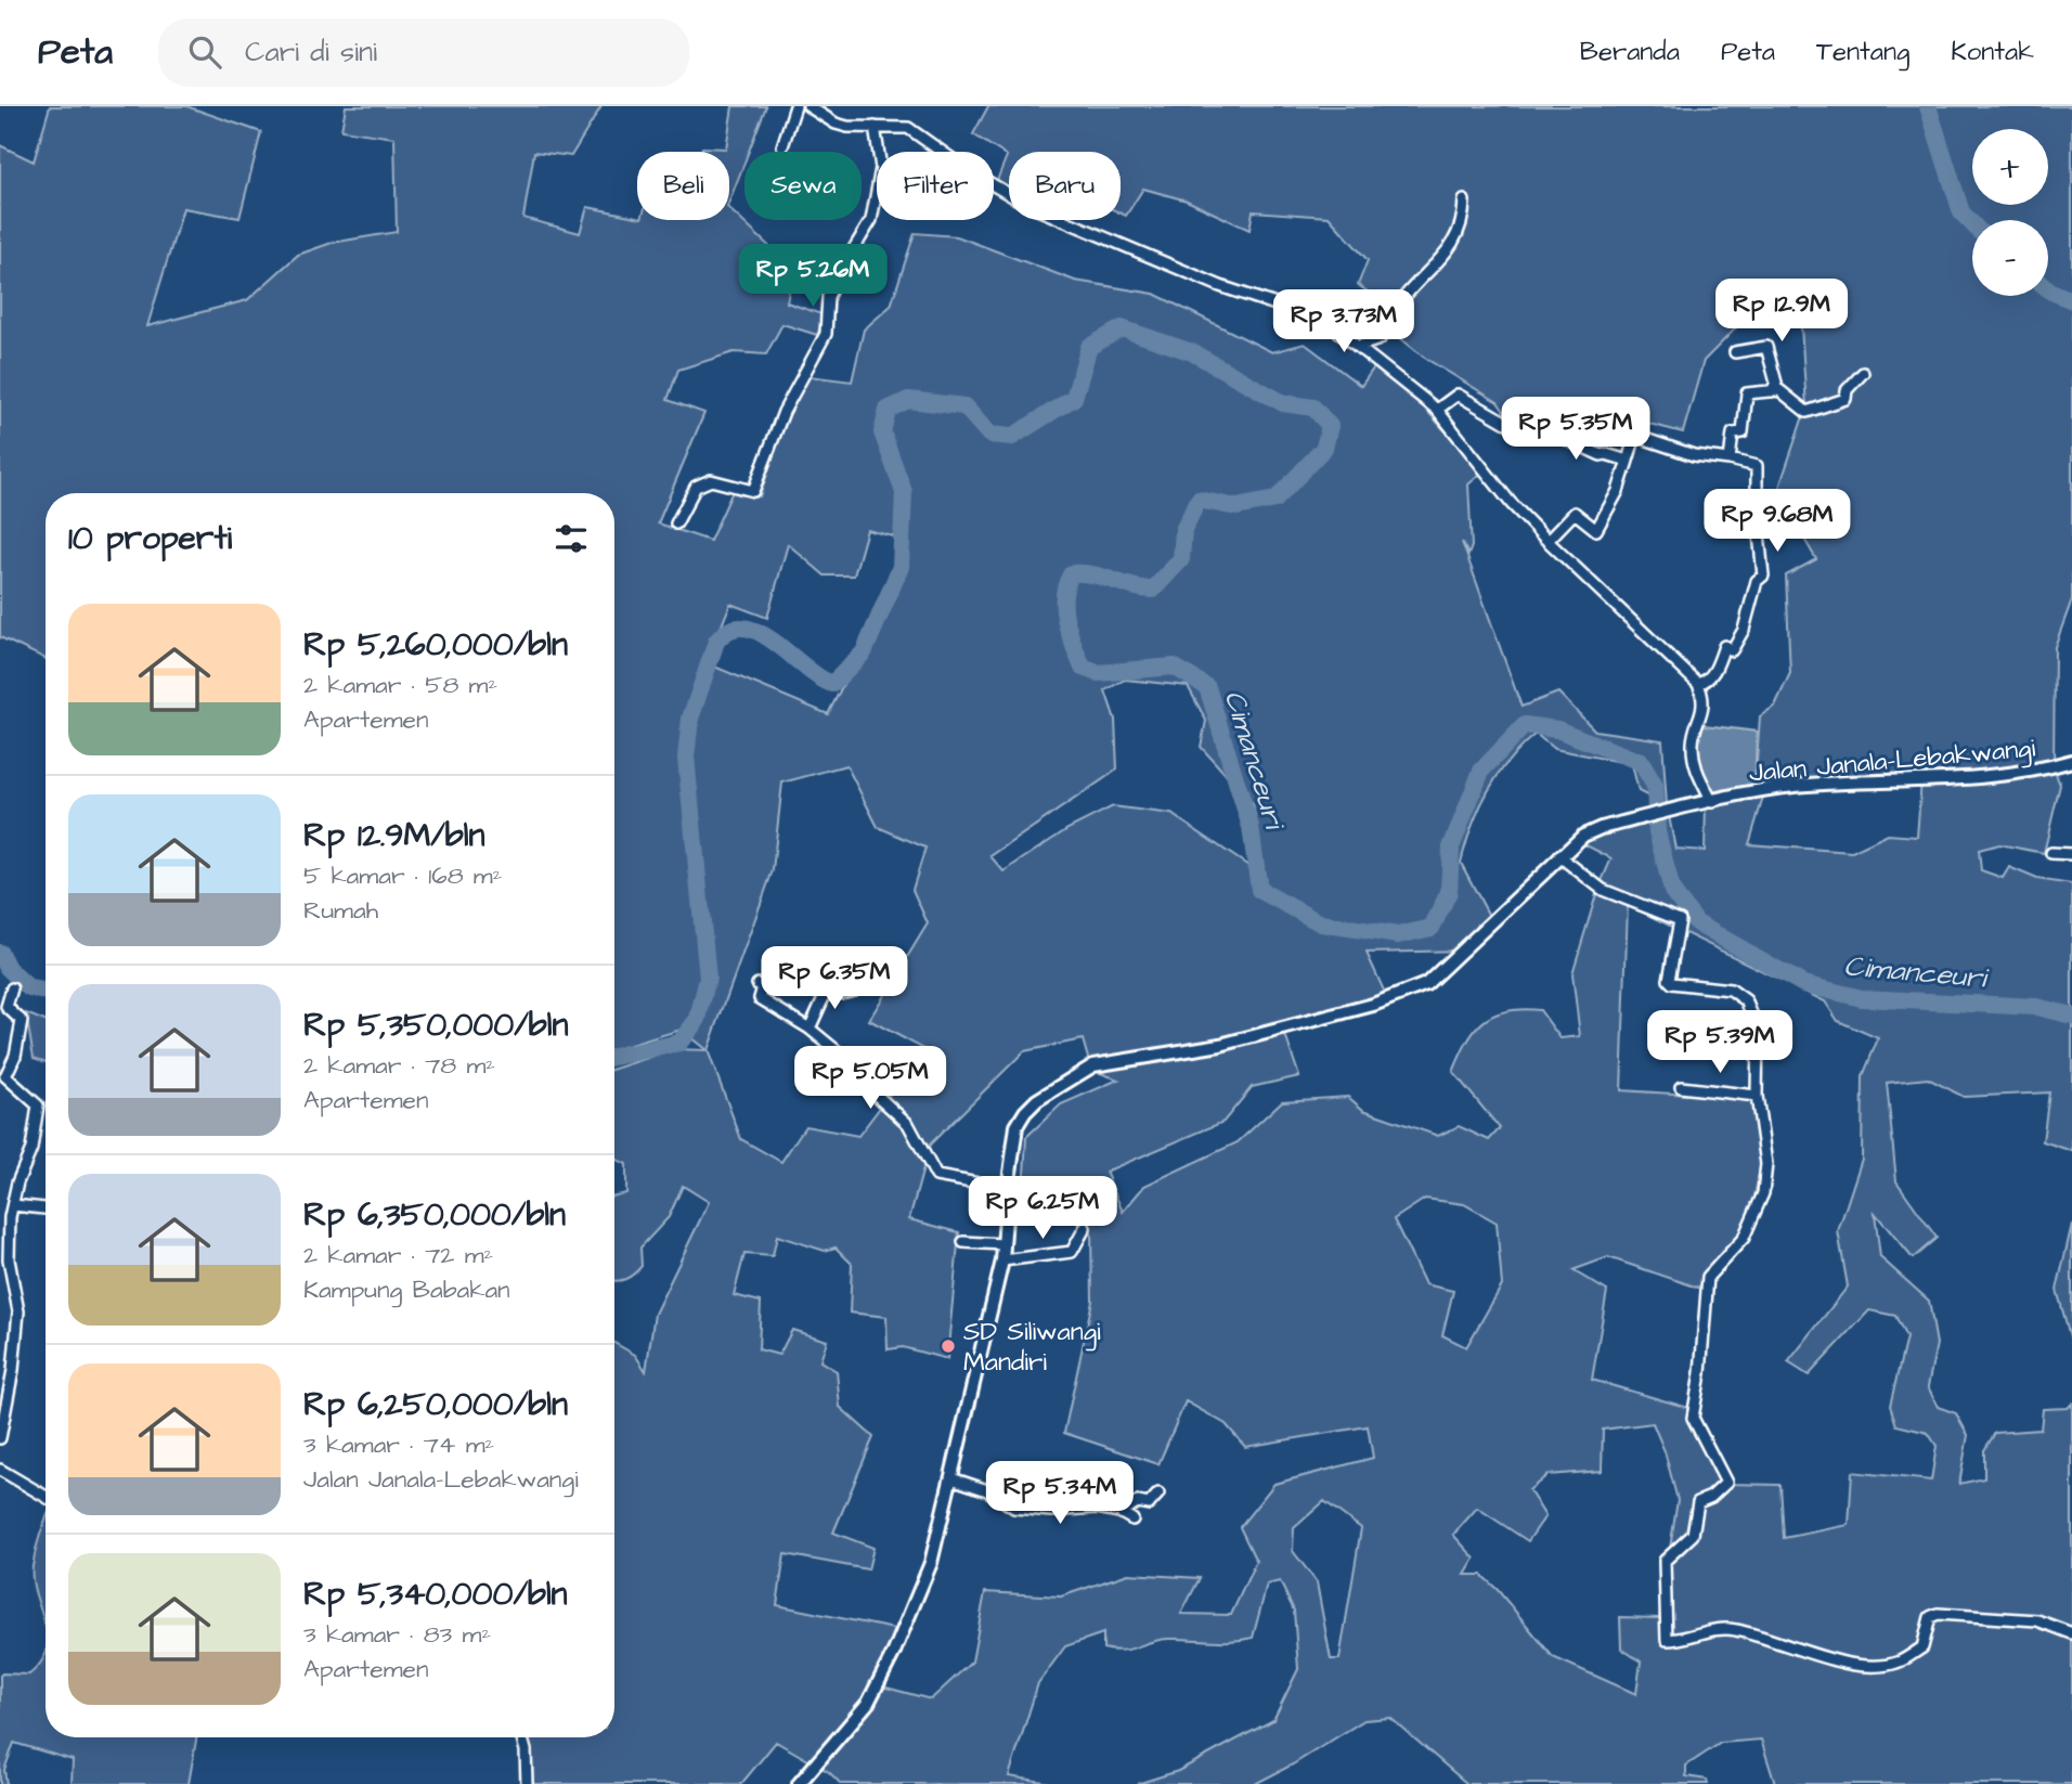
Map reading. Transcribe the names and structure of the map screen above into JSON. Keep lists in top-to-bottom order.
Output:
{
  "streets": {
    "main road": ["Jalan Janala–Lebakwangi"]
  },
  "water": ["Cimanceuri"],
  "places": ["SD Siliwangi Mandiri"],
  "page": {
    "header": "Peta",
    "search": "Cari di sini",
    "nav": [
      "Beranda",
      "Peta",
      "Tentang",
      "Kontak"
    ],
    "map_buttons": ["+", "−"],
    "chip": [
      "Beli",
      "Sewa",
      "Filter",
      "Baru"
    ],
    "price": [
      "Rp 5.26M",
      "Rp 12.9M",
      "Rp 3.73M",
      "Rp 5.35M",
      "Rp 9.68M",
      "Rp 6.35M",
      "Rp 5.39M",
      "Rp 5.05M",
      "Rp 6.25M",
      "Rp 5.34M"
    ],
    "heading": "10 properti",
    "list": [
      {
        "name": "Rp 5,260,000/bln",
        "note": "2 kamar · 58 m² · Apartemen"
      },
      {
        "name": "Rp 12.9M/bln",
        "note": "5 kamar · 168 m² · Rumah"
      },
      {
        "name": "Rp 5,350,000/bln",
        "note": "2 kamar · 78 m² · Apartemen"
      },
      {
        "name": "Rp 6,350,000/bln",
        "note": "2 kamar · 72 m² · Kampung Babakan"
      },
      {
        "name": "Rp 6,250,000/bln",
        "note": "3 kamar · 74 m² · Jalan Janala–Lebakwangi"
      },
      {
        "name": "Rp 5,340,000/bln",
        "note": "3 kamar · 83 m² · Apartemen"
      }
    ]
  }
}
